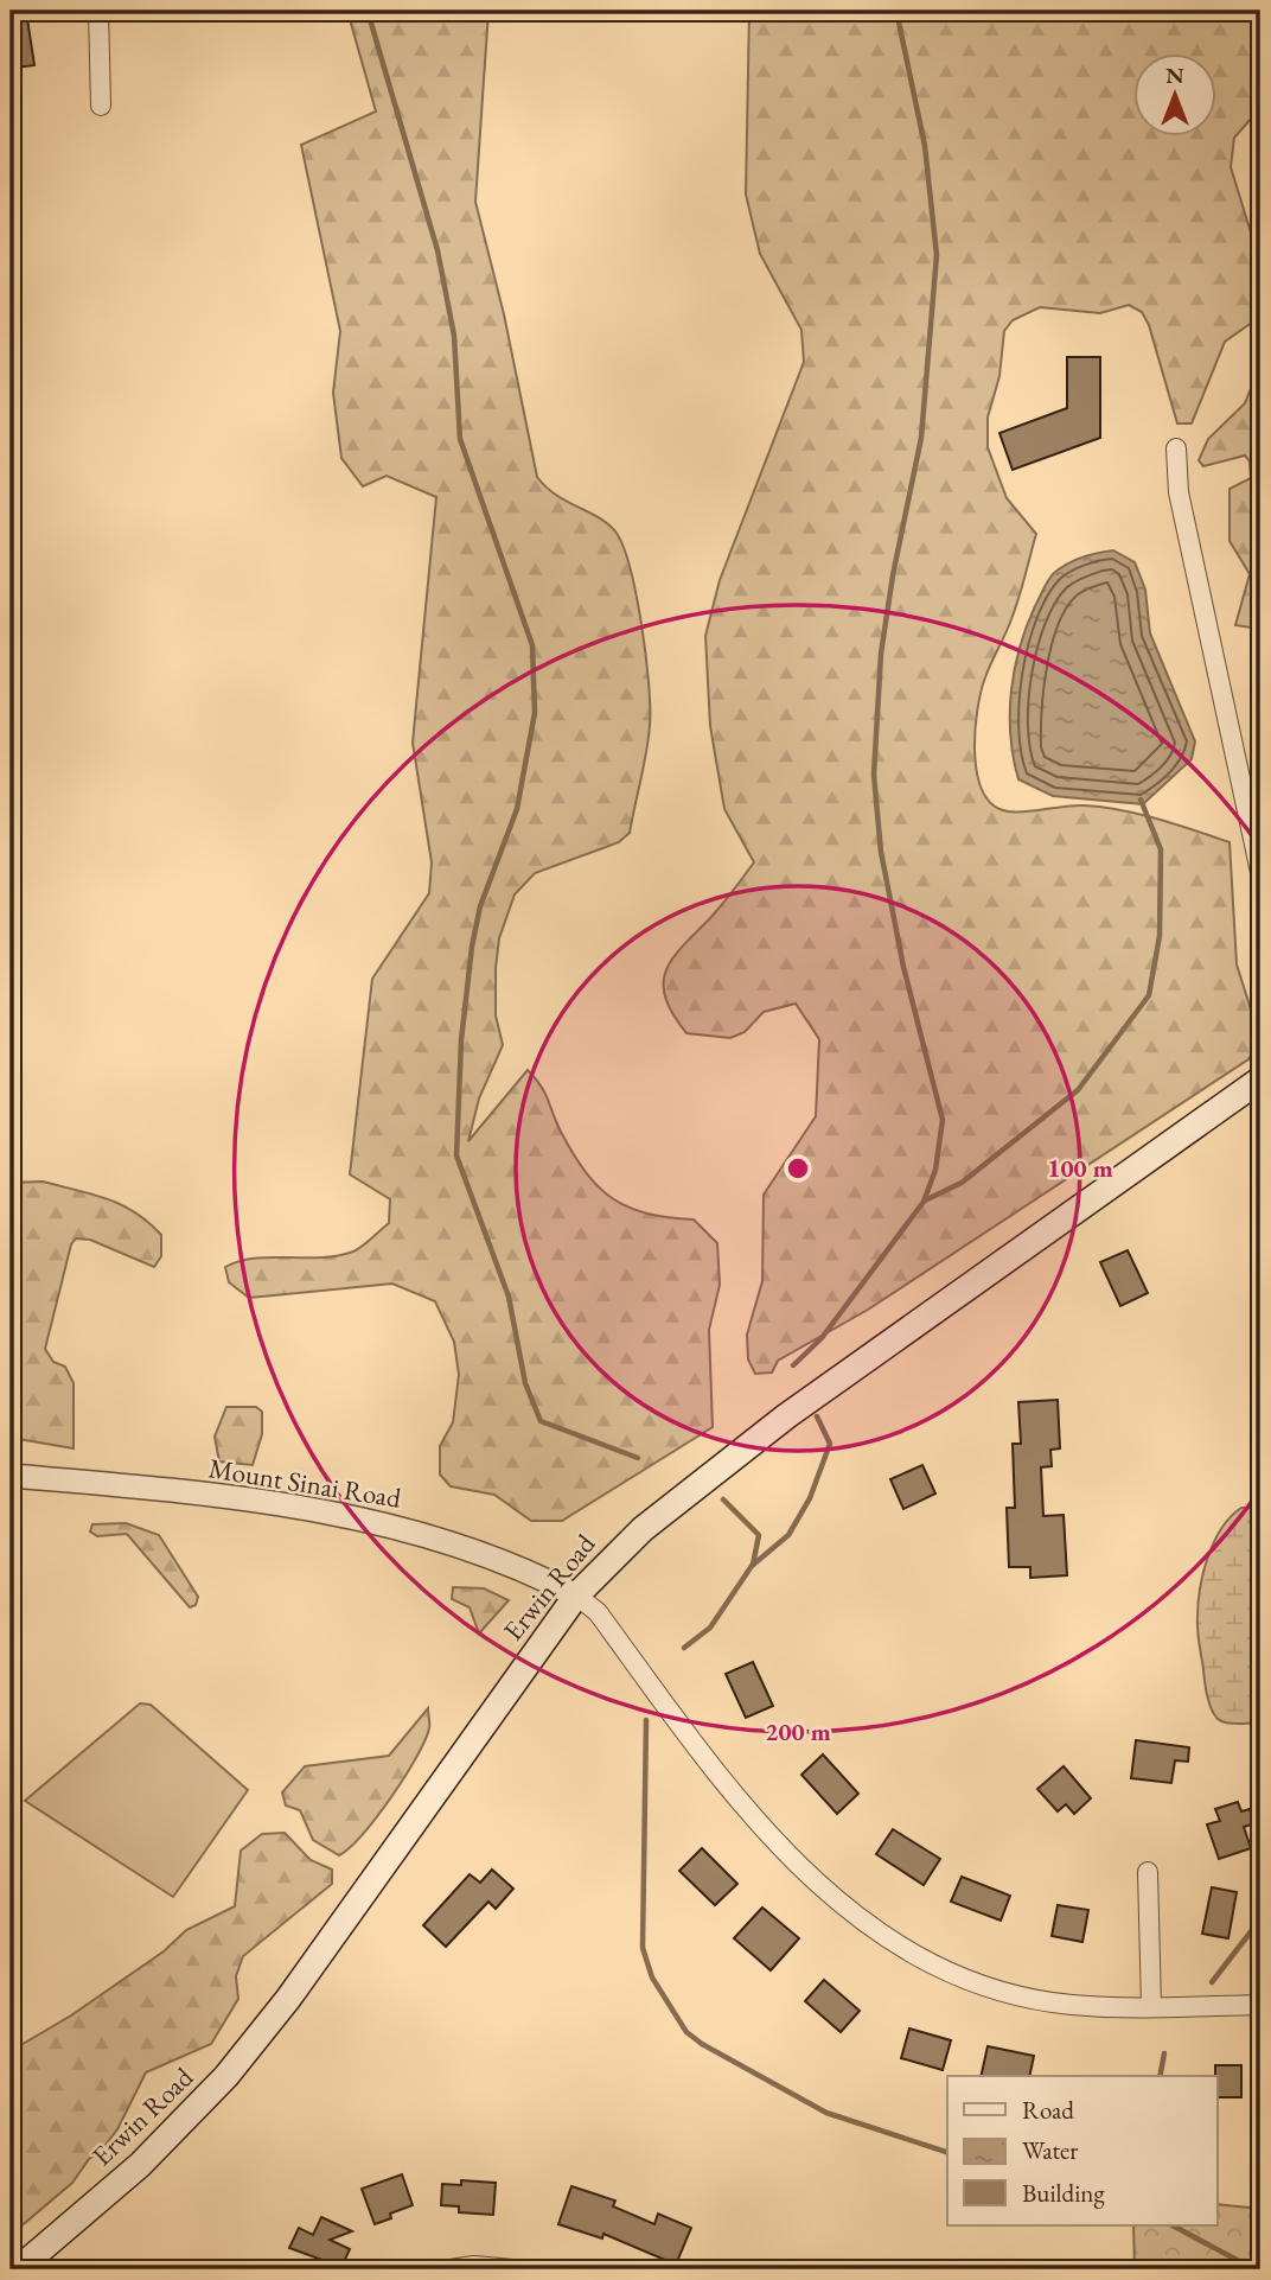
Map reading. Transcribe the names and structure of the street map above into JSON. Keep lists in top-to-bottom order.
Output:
{
  "streets": {
    "main road": ["Erwin Road"],
    "street": ["Mount Sinai Road"]
  },
  "crossings": [
    ["Mount Sinai Road", "Erwin Road"]
  ],
  "legend": ["Road", "Water", "Building"],
  "north": "top",
  "rings": ["100 m", "200 m"]
}
